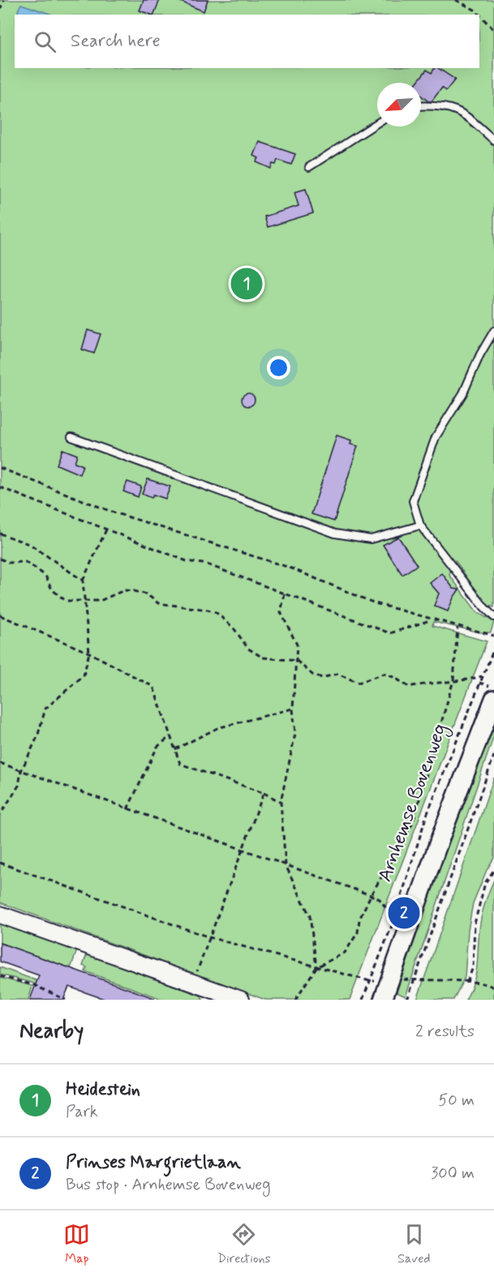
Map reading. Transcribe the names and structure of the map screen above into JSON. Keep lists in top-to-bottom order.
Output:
{
  "streets": {
    "main road": ["Arnhemse Bovenweg"]
  },
  "north": "bottom left",
  "page": {
    "search": "Search here",
    "pins": ["1", "2"],
    "heading": ["Nearby", "2 results"],
    "list": [
      {
        "mark": "1",
        "name": "Heidestein",
        "note": "Park",
        "value": "50 m"
      },
      {
        "mark": "2",
        "name": "Prinses Margrietlaan",
        "note": "Bus stop · Arnhemse Bovenweg",
        "value": "300 m"
      }
    ],
    "nav": ["Map", "Directions", "Saved"]
  }
}
